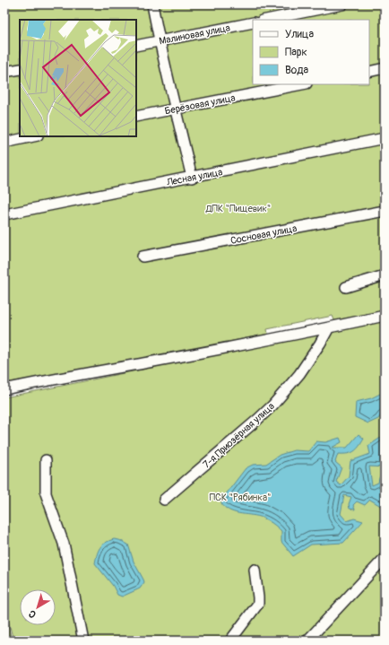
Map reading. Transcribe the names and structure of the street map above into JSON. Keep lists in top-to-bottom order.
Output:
{
  "streets": {
    "street": [
      "Малиновая улица",
      "Берёзовая улица",
      "Лесная улица",
      "Сосновая улица",
      "7-я Приозёрная улица"
    ]
  },
  "parks": ["ДПК \"Пищевик\"", "ПСК \"Рябинка\""],
  "legend": ["Улица", "Парк", "Вода"],
  "north": "bottom left"
}
